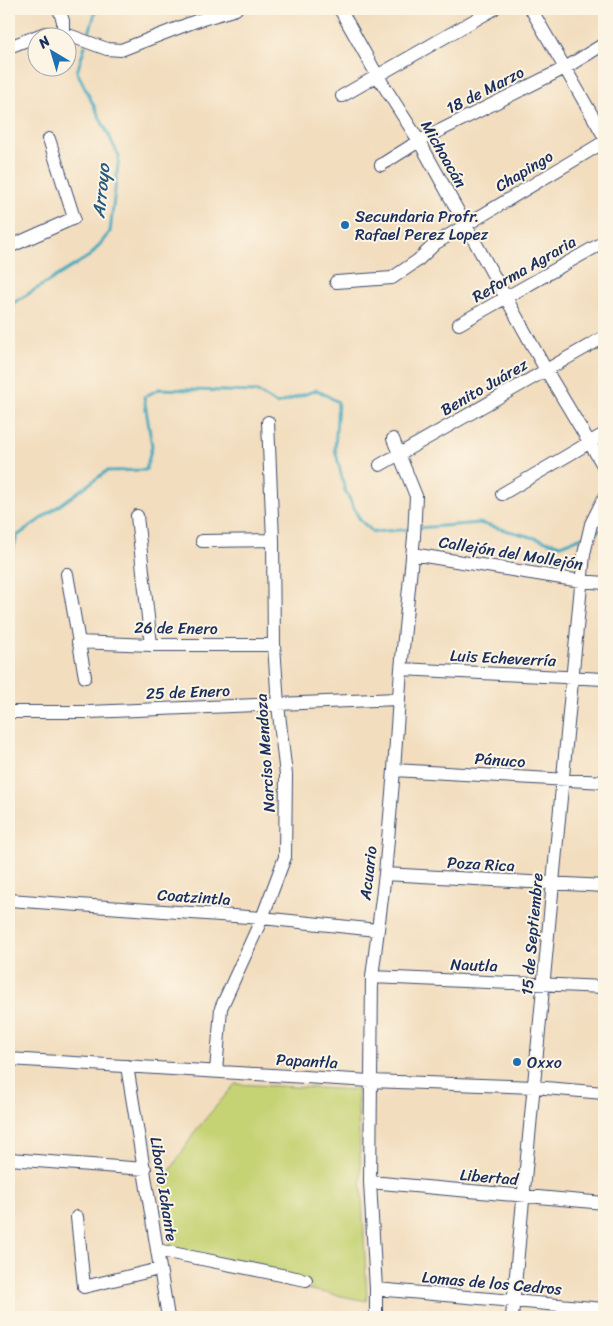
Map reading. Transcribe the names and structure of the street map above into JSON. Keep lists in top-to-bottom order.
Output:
{
  "streets": {
    "street": [
      "18 de Marzo",
      "Michoacán",
      "Chapingo",
      "Reforma Agraria",
      "Benito Juárez",
      "Callejón del Mollejón",
      "26 de Enero",
      "Luis Echeverría",
      "25 de Enero",
      "Narciso Mendoza",
      "Pánuco",
      "Poza Rica",
      "Acuario",
      "Coatzintla",
      "15 de Septiembre",
      "Nautla",
      "Papantla",
      "Libertad",
      "Liborio Ichante",
      "Lomas de los Cedros"
    ]
  },
  "crossings": [
    ["18 de Marzo", "Michoacán"],
    ["Michoacán", "Chapingo"],
    ["Michoacán", "Reforma Agraria"],
    ["Michoacán", "Benito Juárez"],
    ["Benito Juárez", "Acuario"],
    ["Callejón del Mollejón", "Acuario"],
    ["Callejón del Mollejón", "15 de Septiembre"],
    ["26 de Enero", "Narciso Mendoza"],
    ["Luis Echeverría", "Acuario"],
    ["Luis Echeverría", "15 de Septiembre"],
    ["25 de Enero", "Narciso Mendoza"],
    ["25 de Enero", "Acuario"],
    ["Narciso Mendoza", "Coatzintla"],
    ["Narciso Mendoza", "Papantla"],
    ["Pánuco", "Acuario"],
    ["Pánuco", "15 de Septiembre"],
    ["Poza Rica", "Acuario"],
    ["Poza Rica", "15 de Septiembre"],
    ["Acuario", "Coatzintla"],
    ["Acuario", "Nautla"],
    ["Acuario", "Papantla"],
    ["Acuario", "Libertad"],
    ["Acuario", "Lomas de los Cedros"],
    ["15 de Septiembre", "Nautla"],
    ["15 de Septiembre", "Papantla"],
    ["15 de Septiembre", "Libertad"],
    ["15 de Septiembre", "Lomas de los Cedros"],
    ["Papantla", "Liborio Ichante"]
  ],
  "water": ["Arroyo"],
  "places": ["Secundaria Profr. Rafael Perez Lopez", "Oxxo"],
  "north": "top left"
}
